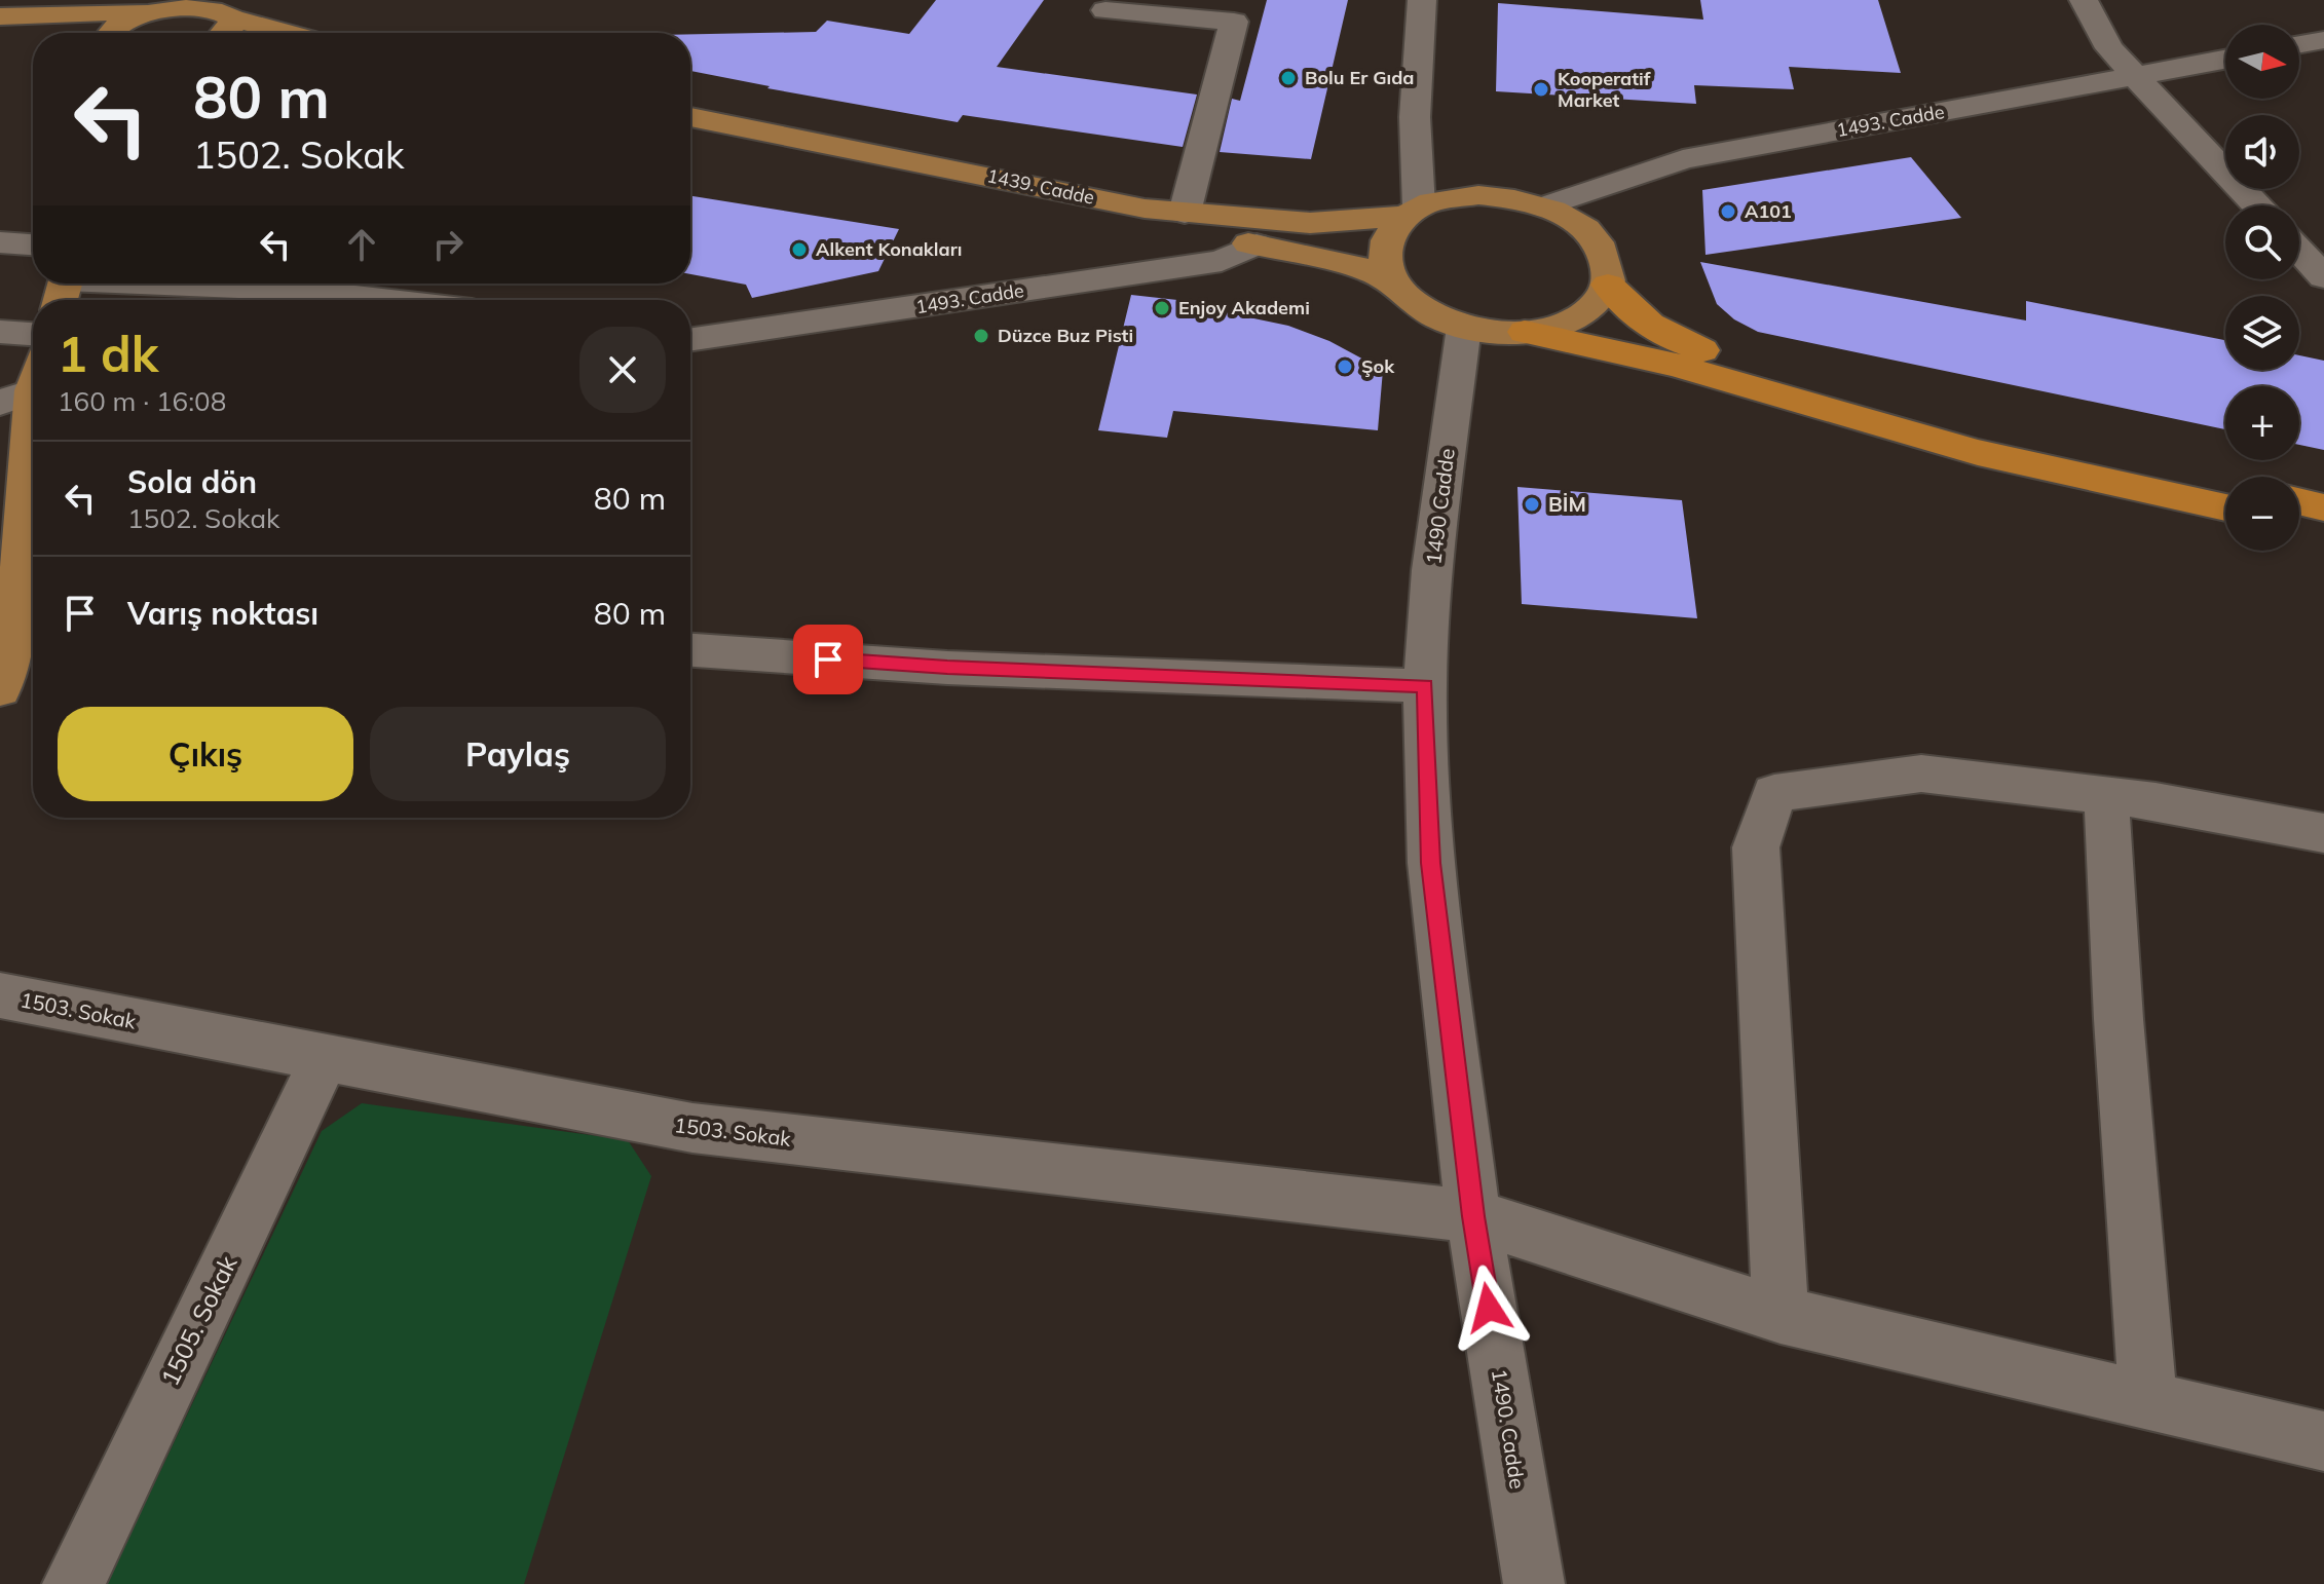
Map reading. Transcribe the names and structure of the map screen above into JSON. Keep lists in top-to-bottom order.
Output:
{
  "streets": {
    "main road": ["1439. Cadde"],
    "street": [
      "1493. Cadde",
      "1490 Cadde",
      "1503. Sokak",
      "1505. Sokak",
      "1490. Cadde"
    ]
  },
  "crossings": [
    ["1493. Cadde", "1439. Cadde"],
    ["1493. Cadde", "1490 Cadde"],
    ["1439. Cadde", "1490 Cadde"],
    ["1490 Cadde", "1490. Cadde"],
    ["1503. Sokak", "1505. Sokak"],
    ["1503. Sokak", "1490. Cadde"]
  ],
  "places": [
    "Bolu Er Gıda",
    "Kooperatif Market",
    "A101",
    "Alkent Konakları",
    "Enjoy Akademi",
    "Düzce Buz Pisti",
    "Şok",
    "BİM"
  ],
  "north": "right",
  "page": {
    "map_buttons": ["+", "−"],
    "turn": ["80 m", "1502. Sokak"],
    "heading": ["1 dk", "160 m · 16:08"],
    "list": [
      {
        "name": "Sola dön",
        "note": "1502. Sokak",
        "value": "80 m"
      },
      {
        "name": "Varış noktası",
        "value": "80 m"
      }
    ],
    "buttons": ["Çıkış", "Paylaş"]
  }
}
